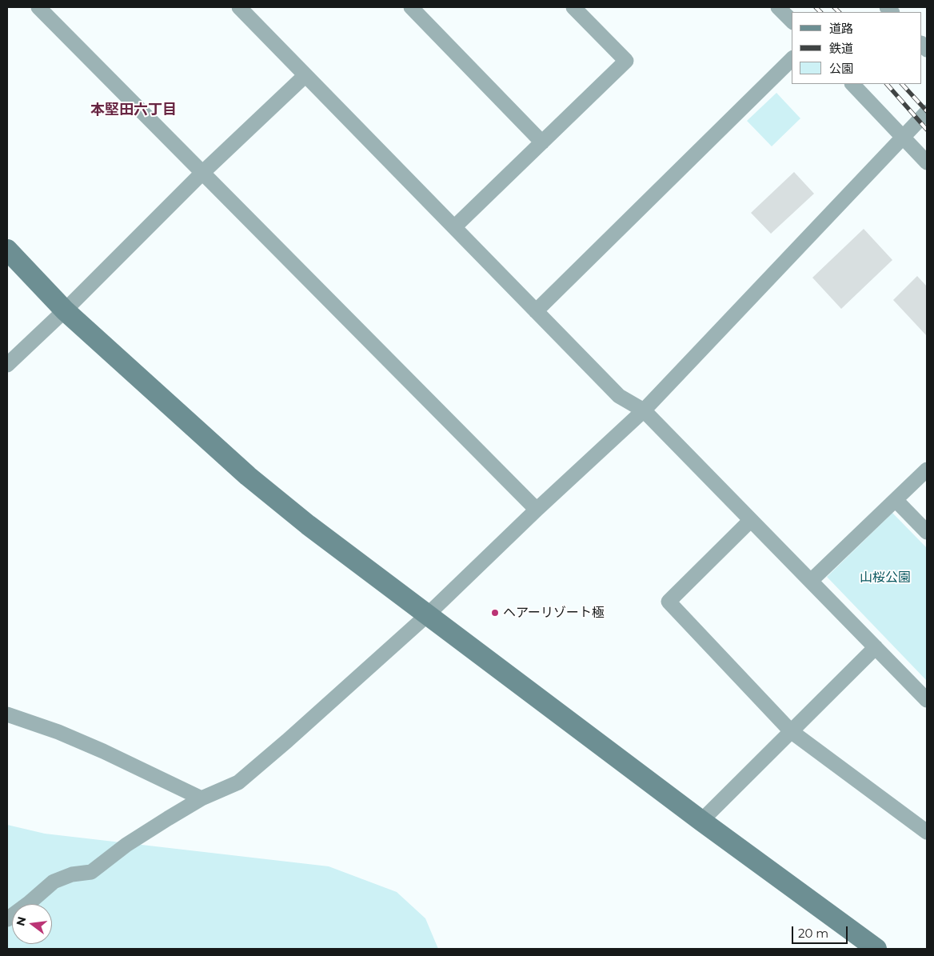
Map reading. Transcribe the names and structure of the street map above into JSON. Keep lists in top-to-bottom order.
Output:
{
  "districts": ["本堅田六丁目"],
  "parks": ["山桜公園"],
  "places": ["ヘアーリゾート極"],
  "legend": ["道路", "鉄道", "公園"],
  "scale_bar": "20 m",
  "north": "left"
}
